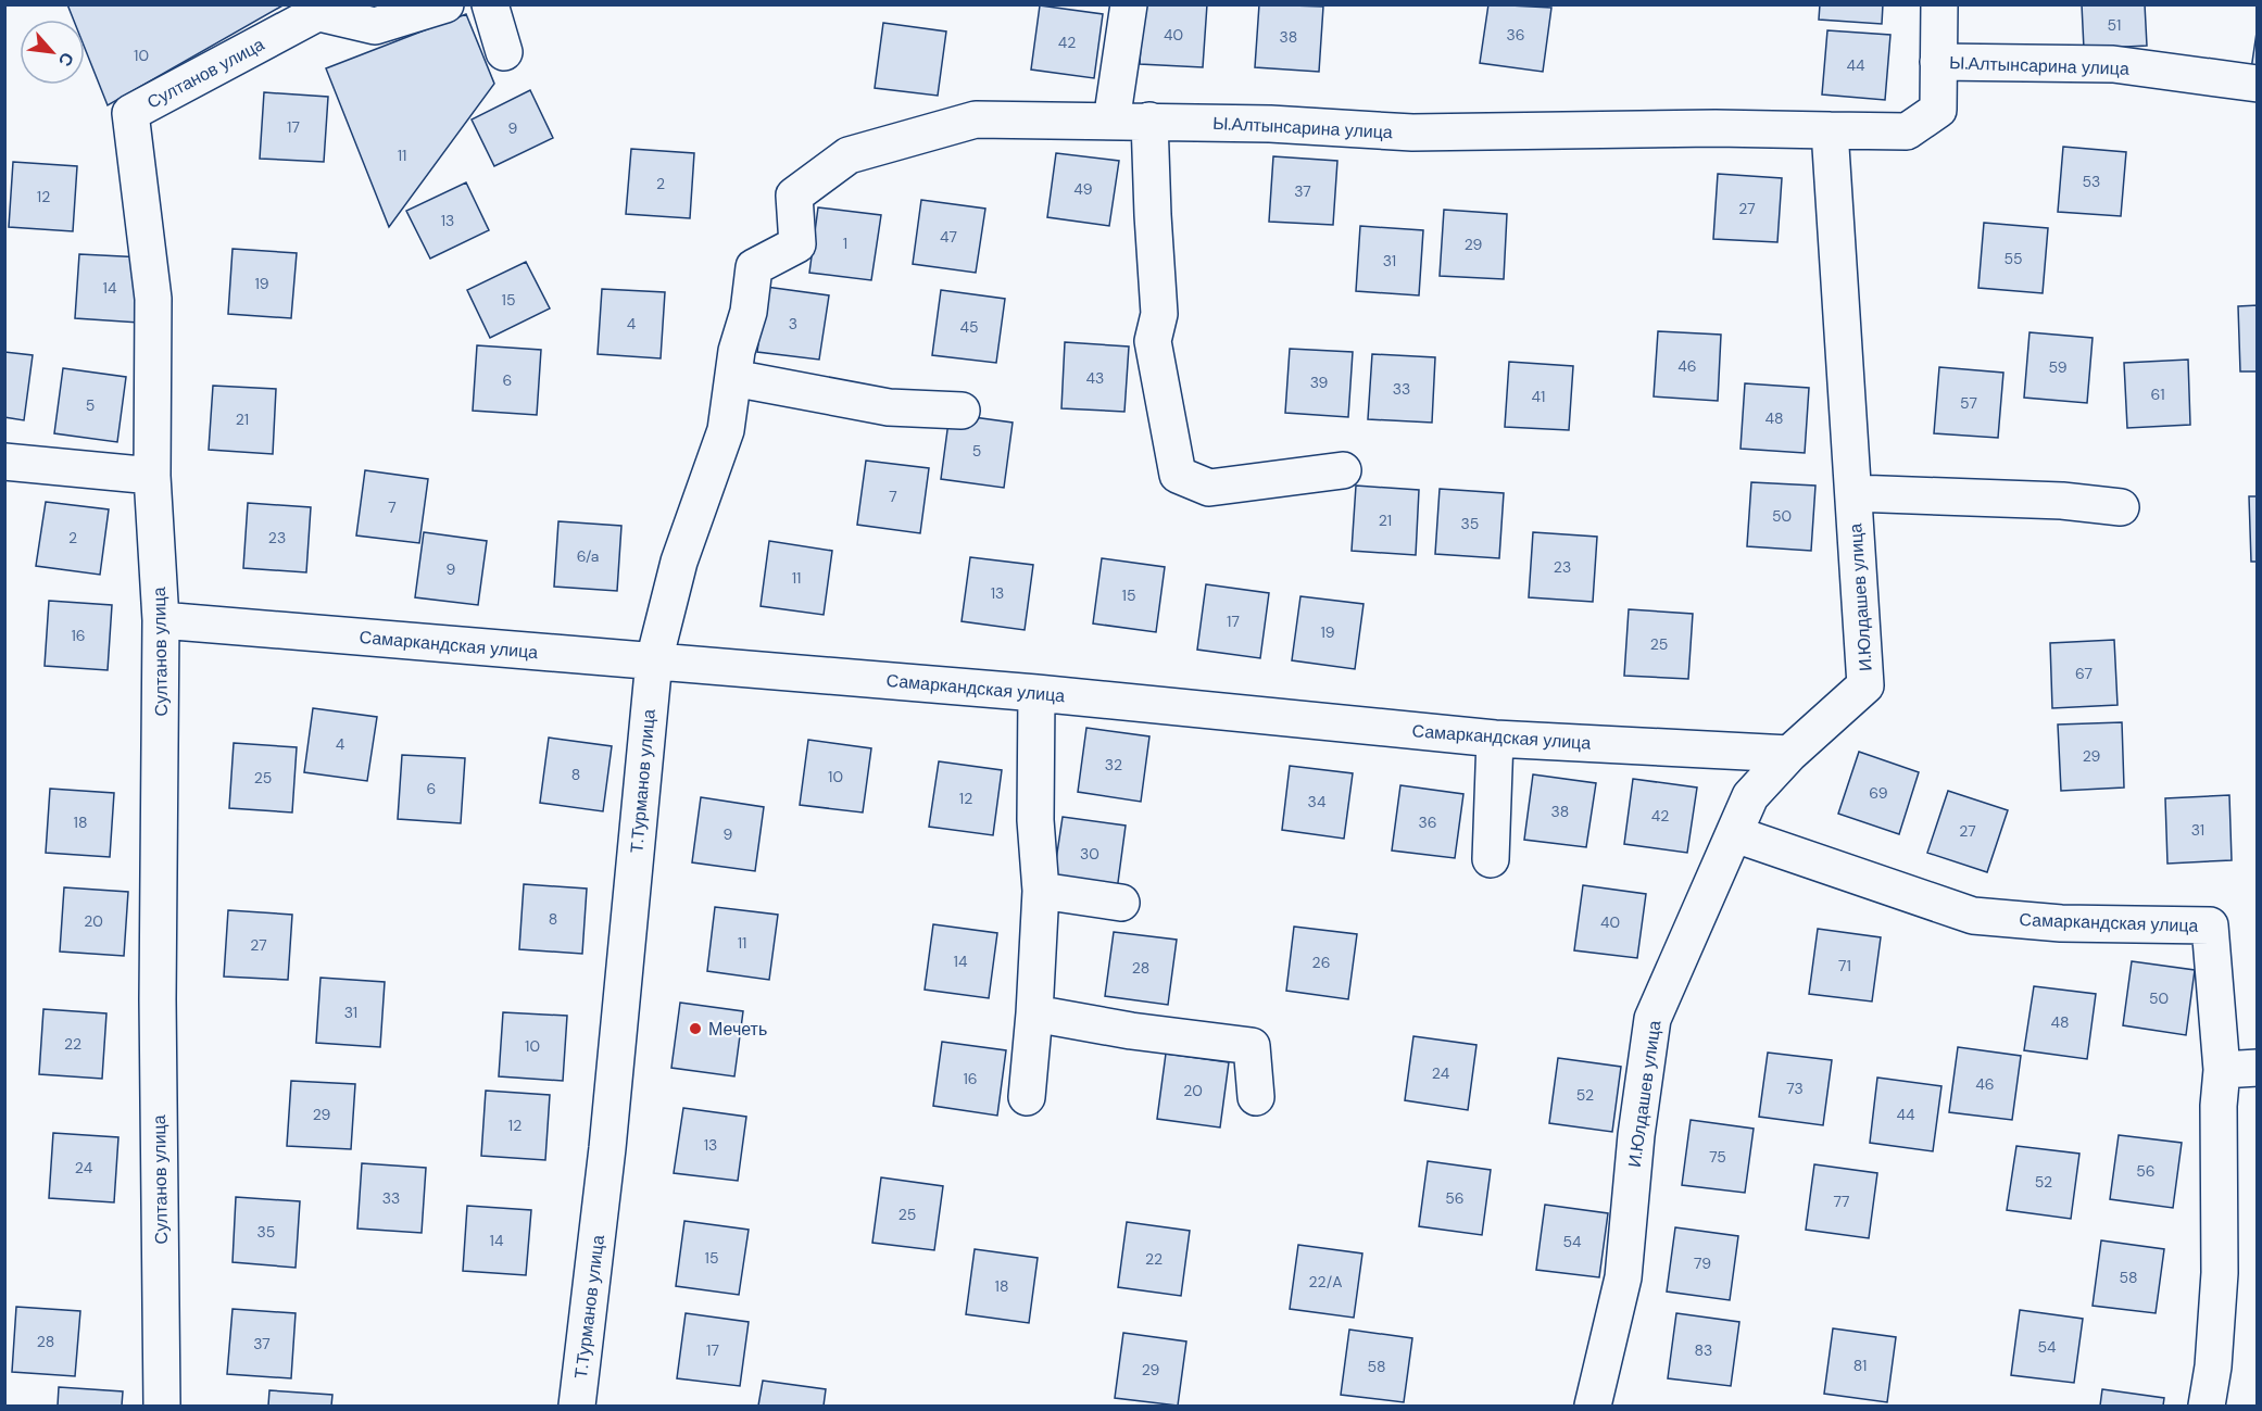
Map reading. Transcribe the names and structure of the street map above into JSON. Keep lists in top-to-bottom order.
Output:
{
  "streets": {
    "street": [
      "Ы.Алтынсарина улица",
      "Султанов улица",
      "И.Юлдашев улица",
      "Самаркандская улица",
      "Т.Турманов улица"
    ]
  },
  "crossings": [
    ["Ы.Алтынсарина улица", "И.Юлдашев улица"],
    ["Ы.Алтынсарина улица", "Т.Турманов улица"],
    ["Султанов улица", "Самаркандская улица"],
    ["И.Юлдашев улица", "Самаркандская улица"],
    ["Самаркандская улица", "Т.Турманов улица"]
  ],
  "places": ["Мечеть"],
  "house_numbers": [
    "51",
    "40",
    "36",
    "38",
    "42",
    "10",
    "44",
    "17",
    "9",
    "11",
    "53",
    "2",
    "49",
    "37",
    "12",
    "27",
    "13",
    "47",
    "1",
    "29",
    "55",
    "31",
    "19",
    "14",
    "15",
    "4",
    "3",
    "45",
    "46",
    "59",
    "43",
    "6",
    "39",
    "33",
    "61",
    "41",
    "57",
    "5",
    "48",
    "21",
    "5",
    "7",
    "7",
    "50",
    "21",
    "35",
    "2",
    "23",
    "6/a",
    "23",
    "9",
    "11",
    "13",
    "15",
    "17",
    "19",
    "16",
    "25",
    "67",
    "4",
    "29",
    "32",
    "8",
    "10",
    "25",
    "6",
    "69",
    "12",
    "34",
    "38",
    "42",
    "18",
    "36",
    "31",
    "27",
    "9",
    "30",
    "8",
    "20",
    "40",
    "11",
    "27",
    "14",
    "26",
    "71",
    "28",
    "50",
    "31",
    "48",
    "22",
    "10",
    "24",
    "16",
    "46",
    "73",
    "20",
    "52",
    "29",
    "44",
    "12",
    "13",
    "75",
    "24",
    "56",
    "52",
    "33",
    "56",
    "77",
    "25",
    "35",
    "14",
    "54",
    "15",
    "22",
    "79",
    "58",
    "22/A",
    "18",
    "28",
    "37",
    "54",
    "17",
    "83",
    "81",
    "58",
    "29"
  ],
  "north": "bottom right"
}
